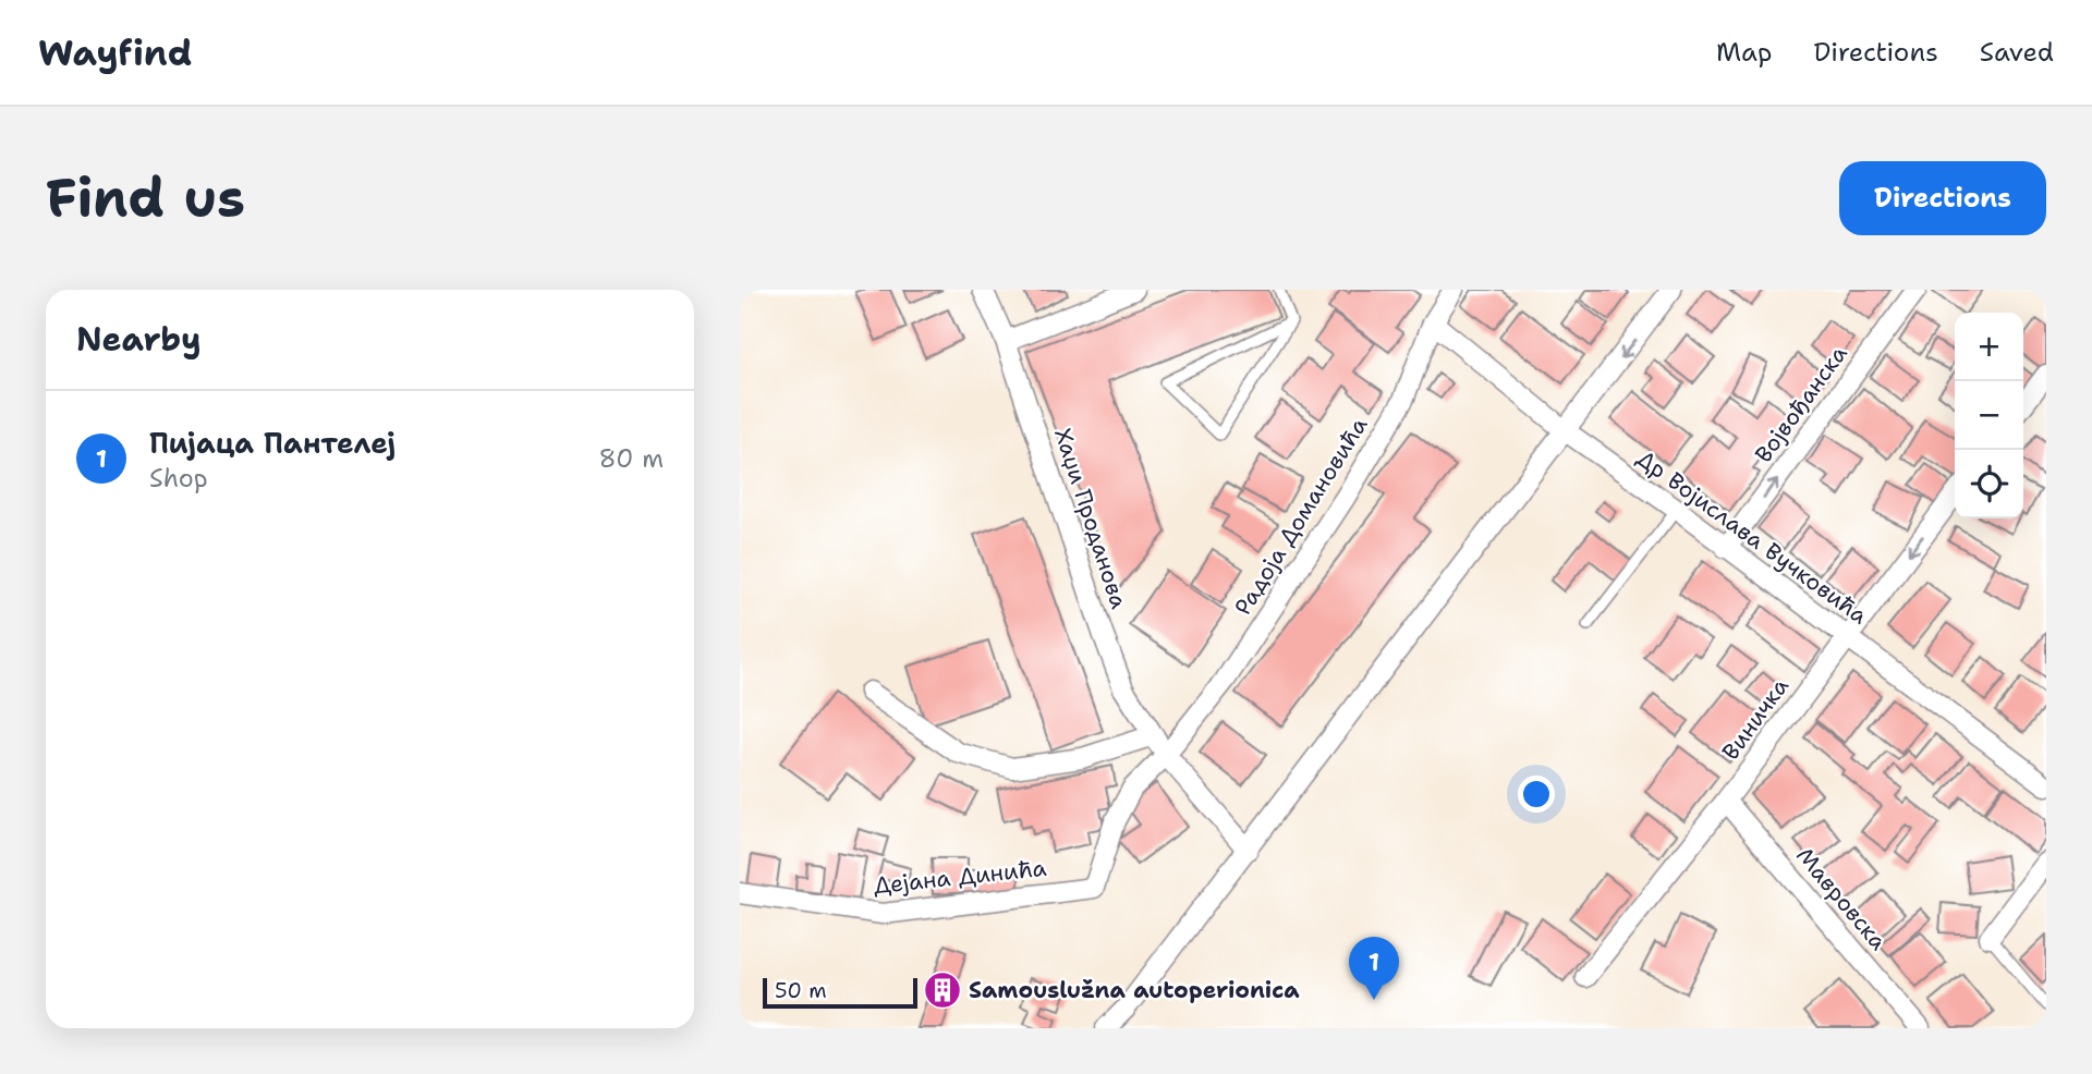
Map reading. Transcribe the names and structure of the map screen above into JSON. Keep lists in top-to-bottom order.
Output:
{
  "streets": {
    "street": [
      "Војвођанска",
      "Радоја Домановића",
      "Хаџи Проданова",
      "Др Војислава Вучковића",
      "Виничка",
      "Дејана Динића",
      "Мавровска"
    ]
  },
  "crossings": [
    ["Војвођанска", "Др Војислава Вучковића"],
    ["Радоја Домановића", "Хаџи Проданова"],
    ["Радоја Домановића", "Др Војислава Вучковића"],
    ["Радоја Домановића", "Дејана Динића"],
    ["Др Војислава Вучковића", "Виничка"],
    ["Виничка", "Мавровска"]
  ],
  "one_way": ["Војвођанска"],
  "places": {
    "building": ["Samouslužna autoperionica"]
  },
  "scale_bar": "50 m",
  "page": {
    "header": "Wayfind",
    "nav": ["Map", "Directions", "Saved"],
    "buttons": "Directions",
    "title": "Find us",
    "heading": "Nearby",
    "map_buttons": ["+", "−"],
    "list": [
      {
        "mark": "1",
        "name": "Пијаца Пантелеј",
        "note": "Shop",
        "value": "80 m"
      }
    ],
    "pins": "1",
    "scale": "50 m"
  }
}
